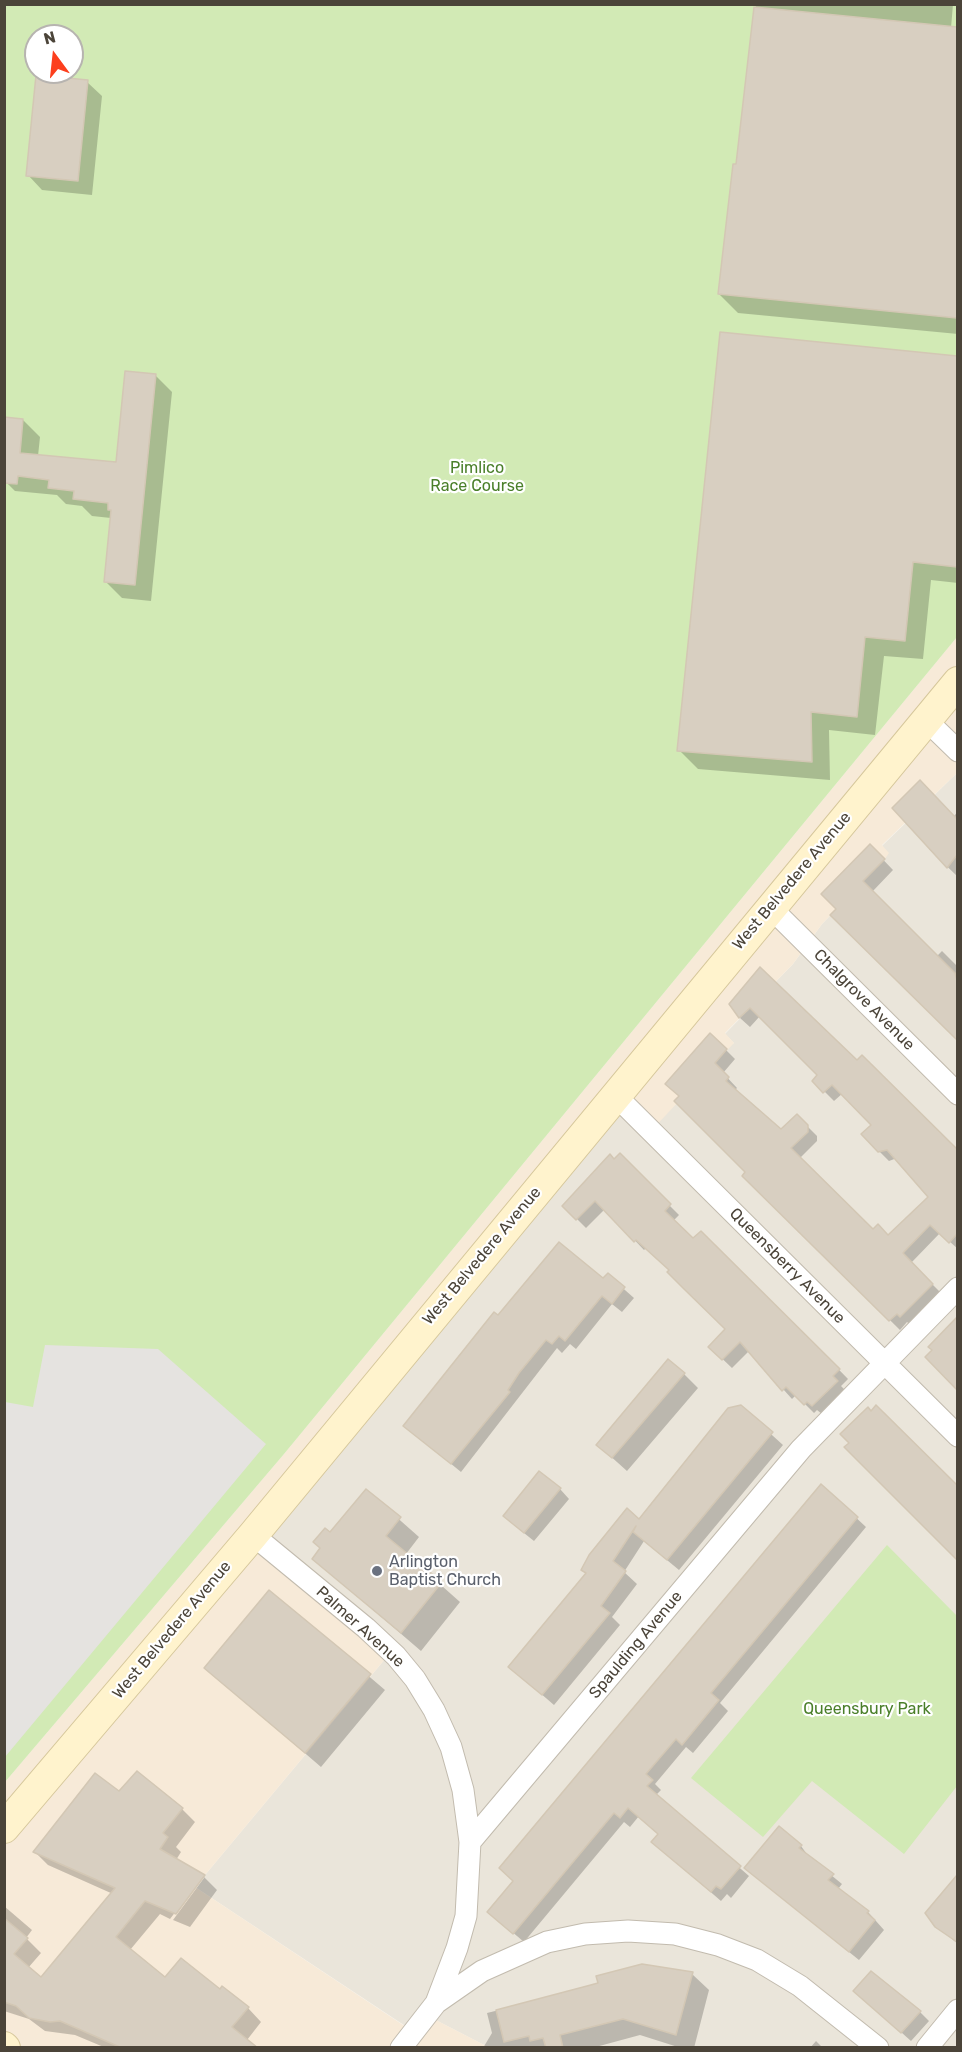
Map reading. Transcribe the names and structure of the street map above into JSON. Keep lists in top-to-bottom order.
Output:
{
  "streets": {
    "main road": ["West Belvedere Avenue"],
    "street": [
      "Chalgrove Avenue",
      "Queensberry Avenue",
      "Palmer Avenue",
      "Spaulding Avenue"
    ]
  },
  "crossings": [
    ["West Belvedere Avenue", "Chalgrove Avenue"],
    ["West Belvedere Avenue", "Queensberry Avenue"],
    ["West Belvedere Avenue", "Palmer Avenue"],
    ["Queensberry Avenue", "Spaulding Avenue"],
    ["Palmer Avenue", "Spaulding Avenue"]
  ],
  "parks": ["Pimlico Race Course", "Queensbury Park"],
  "places": ["Arlington Baptist Church"],
  "north": "top"
}
